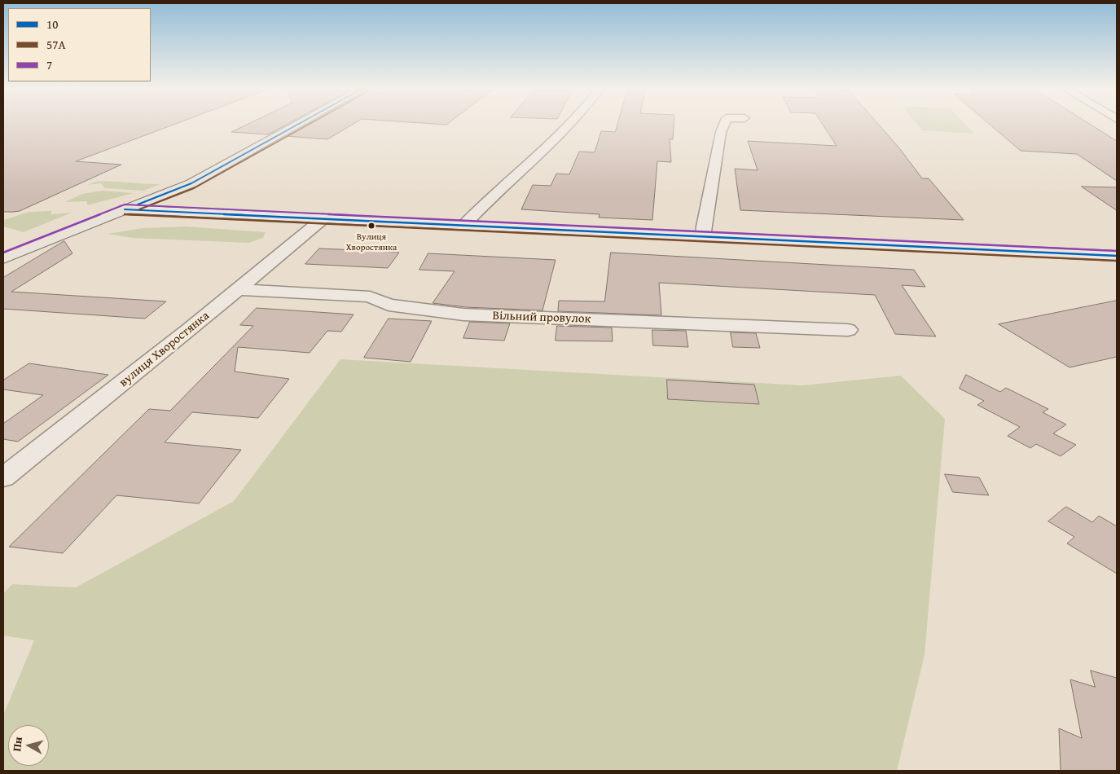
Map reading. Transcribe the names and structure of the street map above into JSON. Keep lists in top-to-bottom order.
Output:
{
  "streets": {
    "street": ["Вільний провулок", "вулиця Хворостянка"]
  },
  "crossings": [
    ["Вільний провулок", "вулиця Хворостянка"]
  ],
  "places": ["Вулиця Хворостянка"],
  "lines": ["transit line 10", "transit line 57А", "transit line 7"],
  "legend": ["10", "57А", "7"],
  "north": "left"
}
